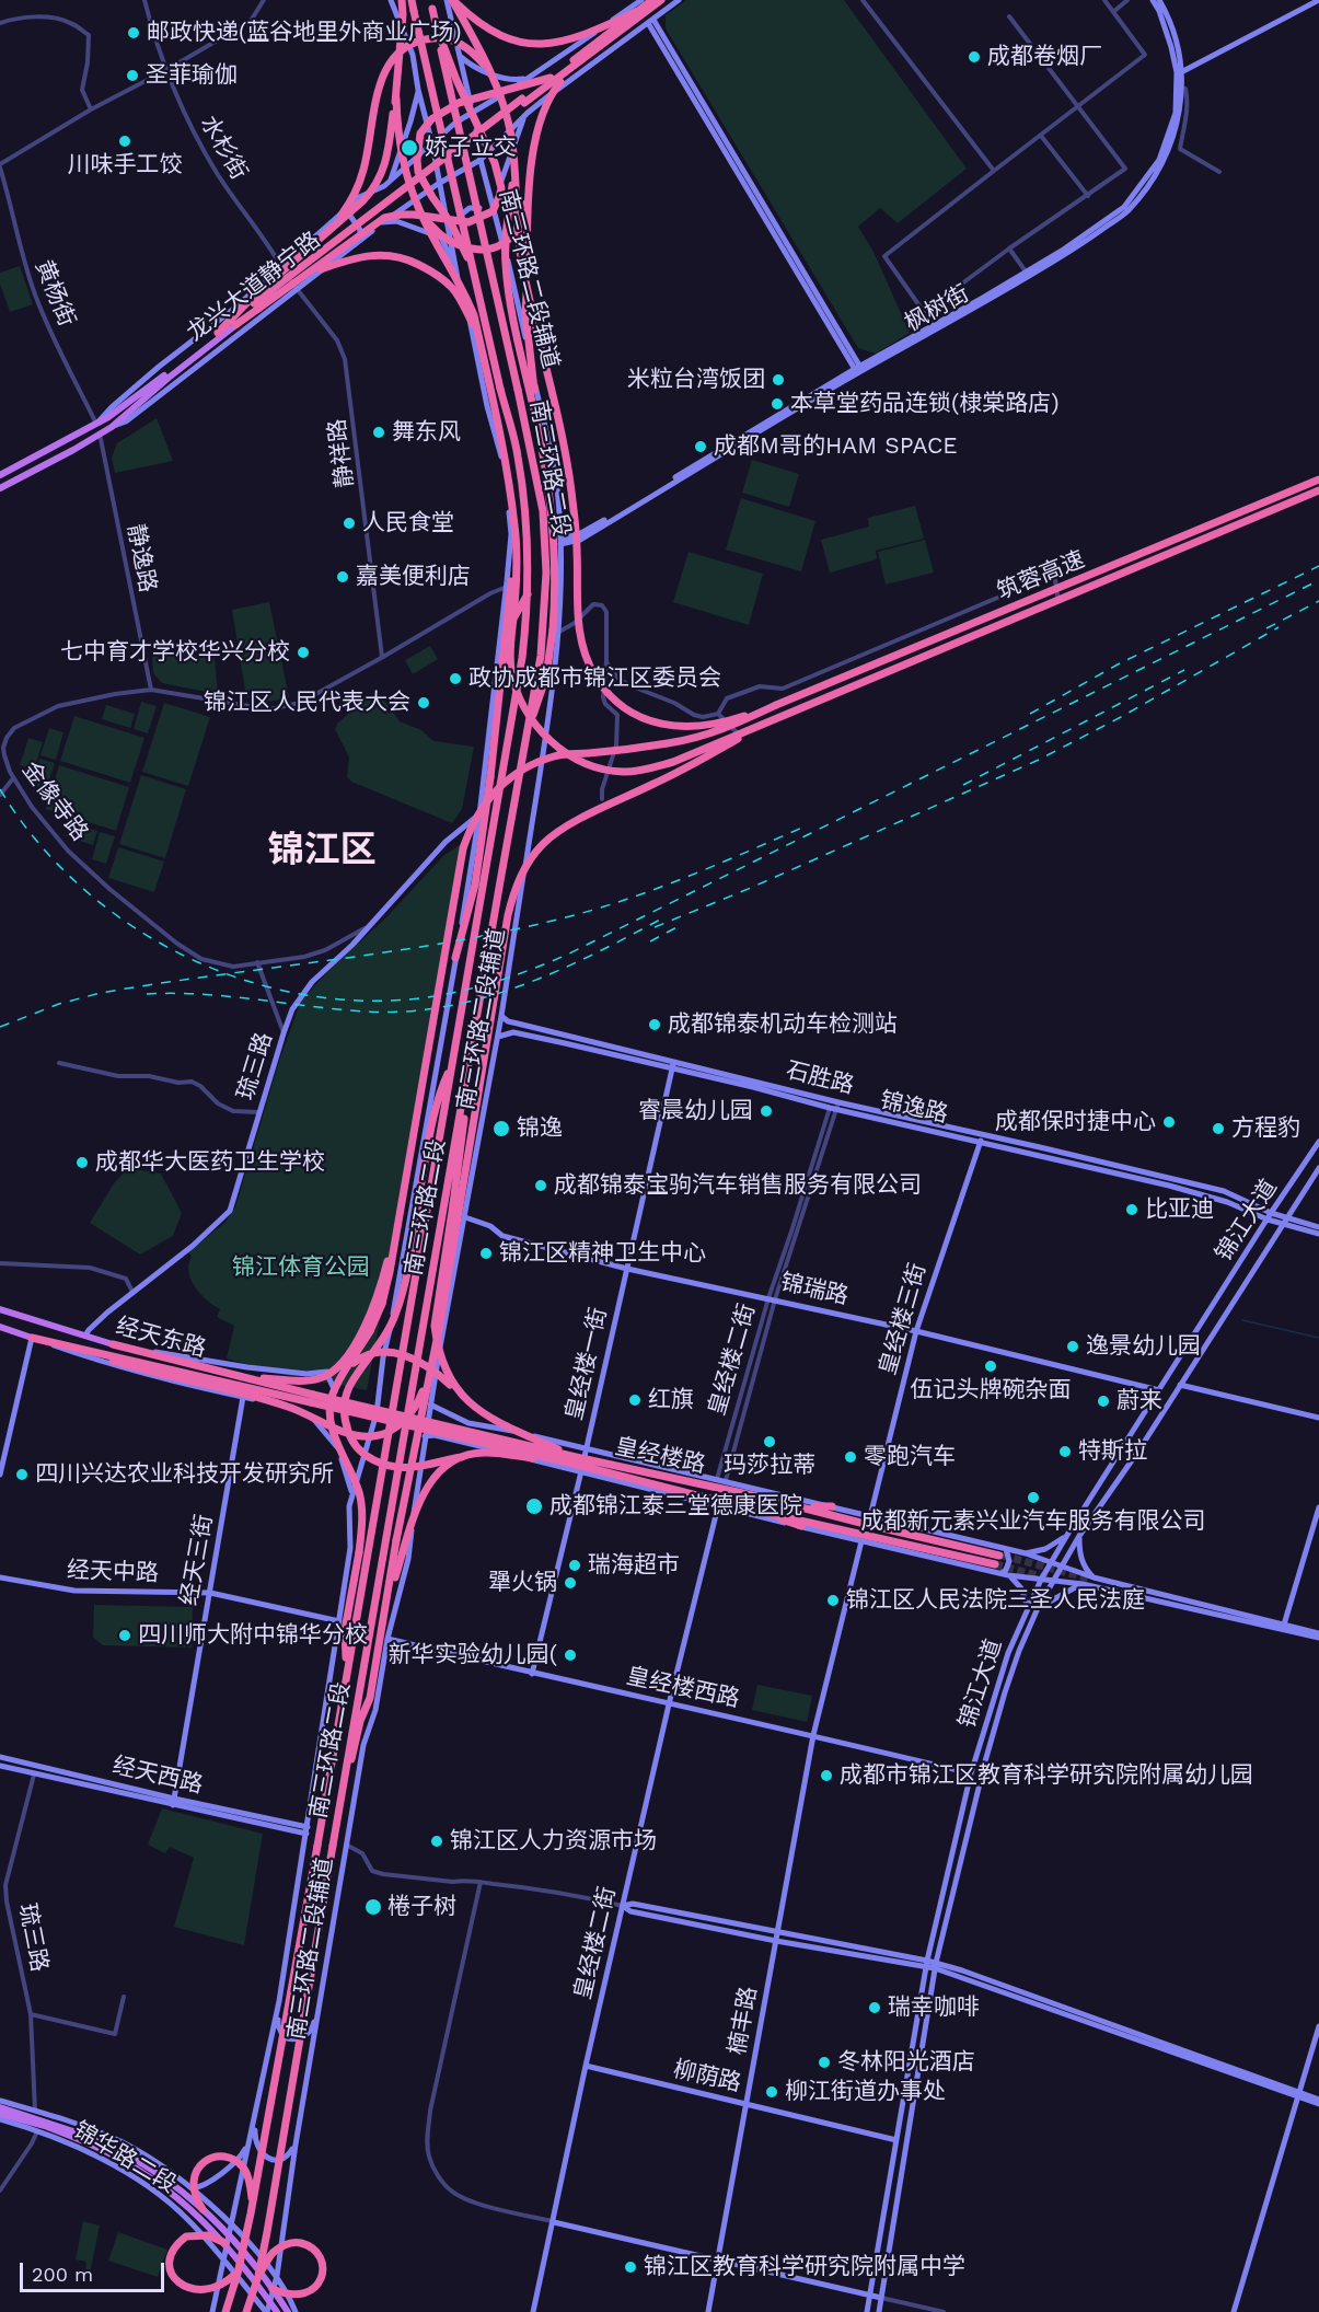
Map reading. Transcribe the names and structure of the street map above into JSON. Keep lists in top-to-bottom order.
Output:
{
  "streets": {
    "highway": [
      "龙兴大道静宁路",
      "南三环路二段",
      "筑蓉高速",
      "经天东路",
      "皇经楼路"
    ],
    "main road": [
      "南三环路二段辅道",
      "枫树街",
      "琉三路",
      "石胜路",
      "锦江大道",
      "锦瑞路",
      "皇经楼三街",
      "皇经楼二街",
      "皇经楼一街",
      "经天三街",
      "经天中路",
      "皇经楼西路",
      "经天西路",
      "楠丰路",
      "柳荫路",
      "锦华路二段"
    ],
    "street": [
      "水杉街",
      "黄杨街",
      "静祥路",
      "静逸路",
      "金像寺路"
    ]
  },
  "crossings": [
    ["水杉街", "静祥路"],
    ["南三环路二段辅道", "枫树街"],
    ["南三环路二段辅道", "金像寺路"],
    ["南三环路二段辅道", "琉三路"],
    ["南三环路二段辅道", "石胜路"],
    ["南三环路二段辅道", "锦瑞路"],
    ["南三环路二段辅道", "经天中路"],
    ["南三环路二段辅道", "皇经楼西路"],
    ["南三环路二段辅道", "经天西路"],
    ["南三环路二段辅道", "锦华路二段"],
    ["龙兴大道静宁路", "黄杨街"],
    ["龙兴大道静宁路", "静逸路"],
    ["静祥路", "金像寺路"],
    ["静逸路", "金像寺路"],
    ["金像寺路", "琉三路"],
    ["琉三路", "经天东路"],
    ["琉三路", "经天西路"],
    ["琉三路", "锦华路二段"],
    ["石胜路", "锦江大道"],
    ["石胜路", "皇经楼三街"],
    ["石胜路", "皇经楼二街"],
    ["石胜路", "皇经楼一街"],
    ["锦江大道", "锦瑞路"],
    ["锦江大道", "皇经楼西路"],
    ["锦江大道", "柳荫路"],
    ["锦瑞路", "皇经楼三街"],
    ["锦瑞路", "皇经楼二街"],
    ["锦瑞路", "皇经楼一街"],
    ["经天东路", "皇经楼路"],
    ["皇经楼二街", "皇经楼西路"],
    ["皇经楼二街", "柳荫路"],
    ["皇经楼一街", "皇经楼西路"],
    ["经天三街", "经天中路"],
    ["经天三街", "经天西路"],
    ["皇经楼西路", "楠丰路"],
    ["楠丰路", "柳荫路"]
  ],
  "districts": ["锦江区"],
  "parks": ["锦江体育公园"],
  "places": [
    "邮政快递(蓝谷地里外商业广场)",
    "成都卷烟厂",
    "圣菲瑜伽",
    "川味手工饺",
    "娇子立交",
    "米粒台湾饭团",
    "本草堂药品连锁(棣棠路店)",
    "舞东风",
    "成都M哥的HAM SPACE",
    "人民食堂",
    "嘉美便利店",
    "七中育才学校华兴分校",
    "政协成都市锦江区委员会",
    "锦江区人民代表大会",
    "成都锦泰机动车检测站",
    "睿晨幼儿园",
    "成都保时捷中心",
    "锦逸",
    "方程豹",
    "成都华大医药卫生学校",
    "成都锦泰宝驹汽车销售服务有限公司",
    "比亚迪",
    "锦江区精神卫生中心",
    "逸景幼儿园",
    "伍记头牌碗杂面",
    "红旗",
    "蔚来",
    "玛莎拉蒂",
    "特斯拉",
    "零跑汽车",
    "四川兴达农业科技开发研究所",
    "成都新元素兴业汽车服务有限公司",
    "成都锦江泰三堂德康医院",
    "瑞海超市",
    "犟火锅",
    "锦江区人民法院三圣人民法庭",
    "四川师大附中锦华分校",
    "新华实验幼儿园(",
    "成都市锦江区教育科学研究院附属幼儿园",
    "锦江区人力资源市场",
    "棬子树",
    "瑞幸咖啡",
    "冬林阳光酒店",
    "柳江街道办事处",
    "锦江区教育科学研究院附属中学"
  ],
  "scale_bar": "200 m"
}
